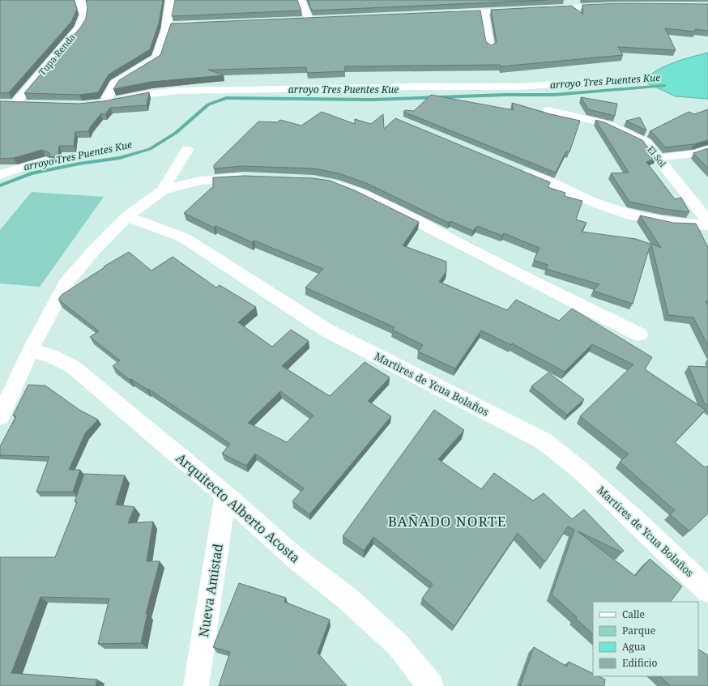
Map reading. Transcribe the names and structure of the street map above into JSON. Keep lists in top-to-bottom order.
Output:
{
  "streets": {
    "street": [
      "Tupa Renda",
      "El Sol",
      "Martires de Ycua Bolaños",
      "Arquitecto Alberto Acosta",
      "Nueva Amistad"
    ]
  },
  "crossings": [
    ["Arquitecto Alberto Acosta", "Nueva Amistad"]
  ],
  "districts": ["BAÑADO NORTE"],
  "water": ["arroyo Tres Puentes Kue"],
  "legend": [
    "Calle",
    "Parque",
    "Agua",
    "Edificio"
  ]
}
